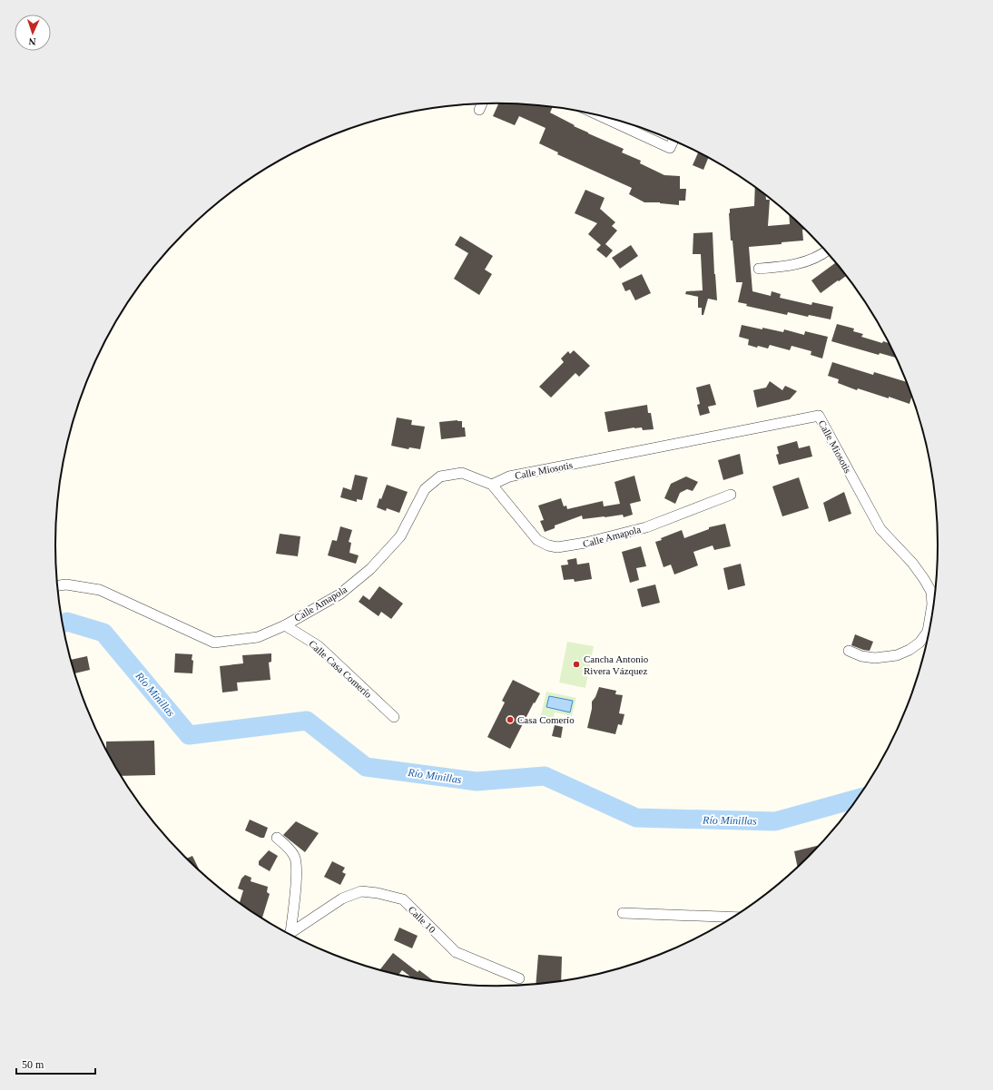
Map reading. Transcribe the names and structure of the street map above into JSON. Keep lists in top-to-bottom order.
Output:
{
  "streets": {
    "street": [
      "Calle Miosotis",
      "Calle Amapola",
      "Calle Casa Comerío",
      "Calle 10"
    ]
  },
  "crossings": [
    ["Calle Miosotis", "Calle Amapola"],
    ["Calle Amapola", "Calle Casa Comerío"]
  ],
  "water": ["Río Minillas"],
  "places": ["Cancha Antonio Rivera Vázquez", "Casa Comerío"],
  "scale_bar": "50 m",
  "north": "bottom"
}
